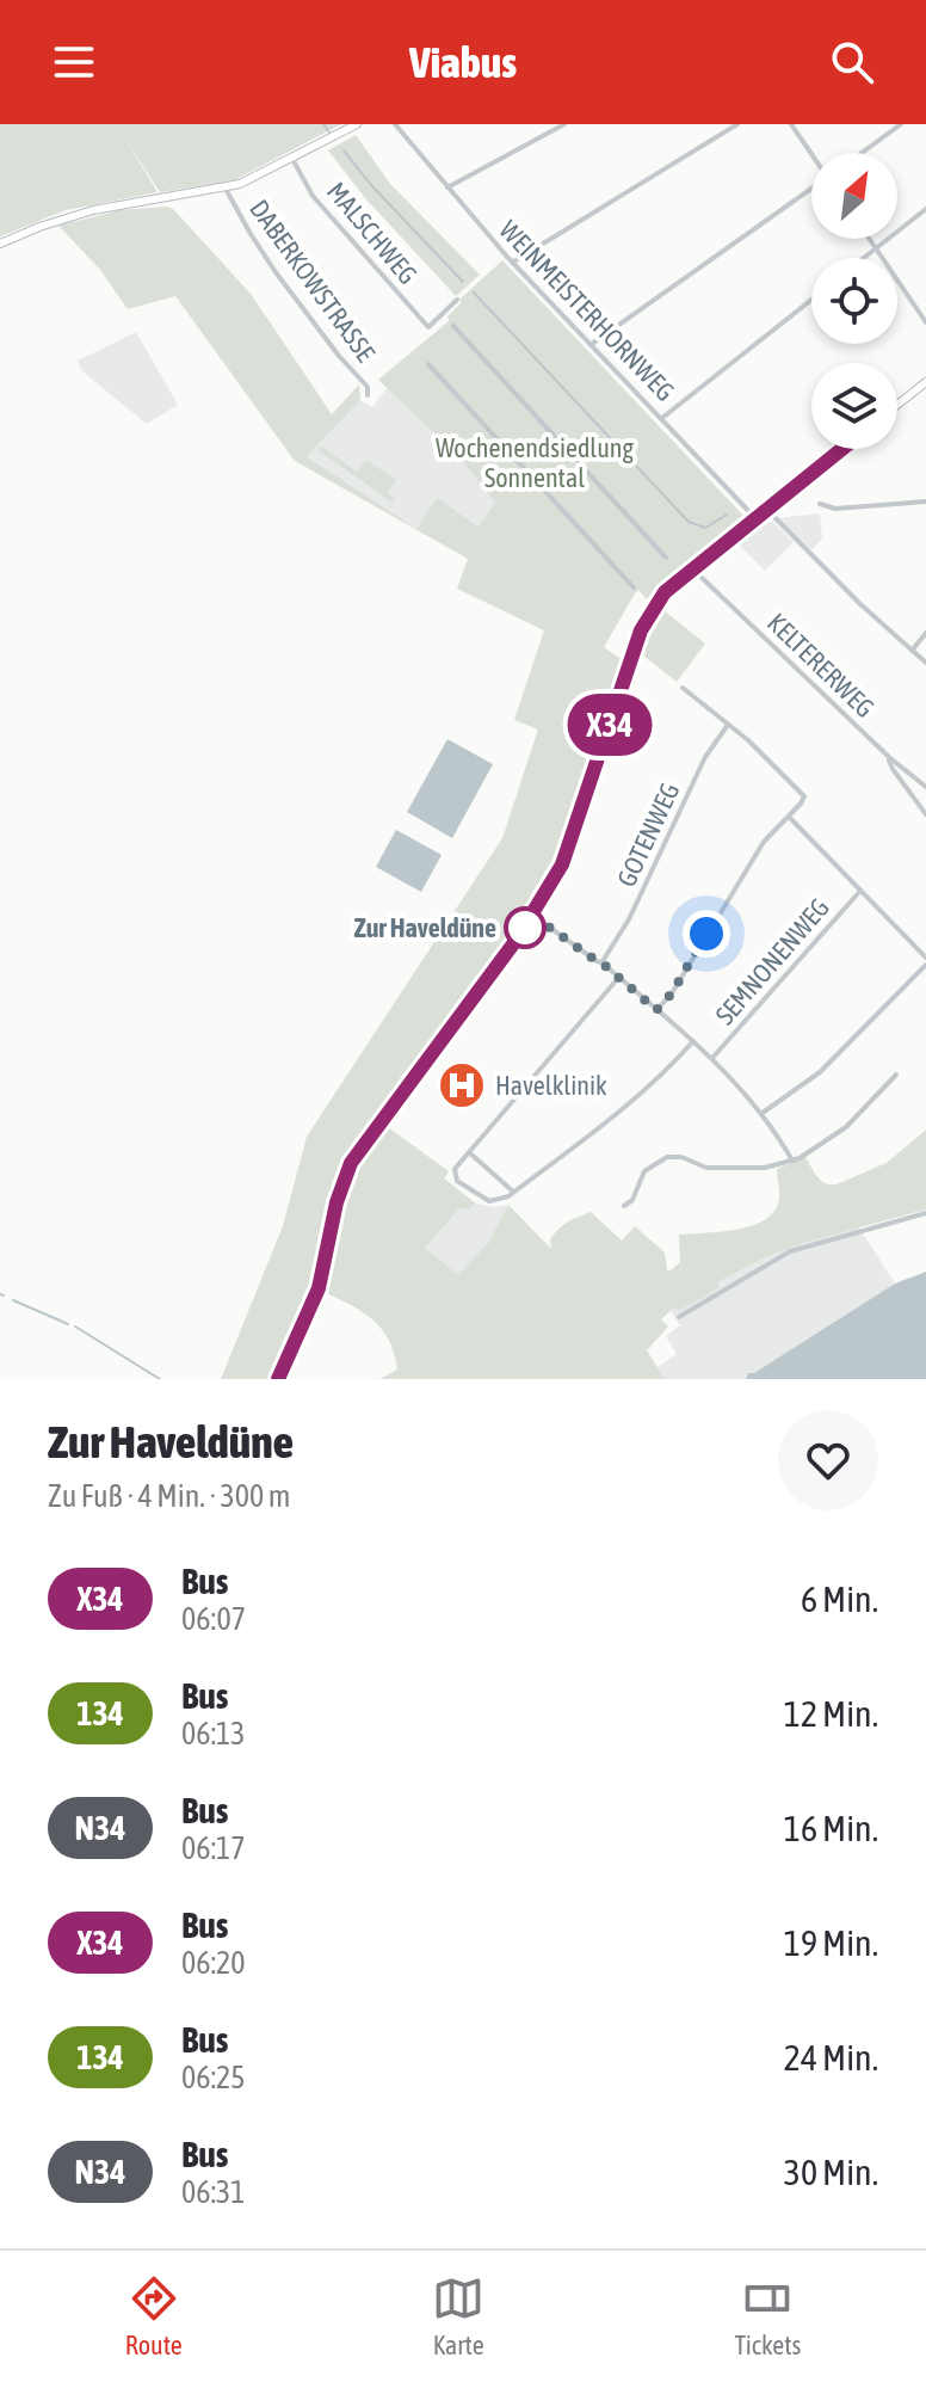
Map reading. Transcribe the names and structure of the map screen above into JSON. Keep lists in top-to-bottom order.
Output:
{
  "streets": {
    "street": [
      "MALSCHWEG",
      "DABERKOWSTRASSE",
      "WEINMEISTERHORNWEG",
      "KELTERERWEG",
      "GOTENWEG",
      "SEMNONENWEG"
    ]
  },
  "parks": ["Wochenendsiedlung Sonnental"],
  "places": {
    "other": ["Zur Haveldüne"],
    "hospital": ["Havelklinik"]
  },
  "lines": ["bus line X34"],
  "north": "top right",
  "page": {
    "header": "Viabus",
    "on_map": "X34",
    "heading": ["Zur Haveldüne", "Zu Fuß · 4 Min. · 300 m"],
    "list": [
      {
        "mark": "X34",
        "name": "Bus",
        "note": "06:07",
        "value": "6 Min."
      },
      {
        "mark": "134",
        "name": "Bus",
        "note": "06:13",
        "value": "12 Min."
      },
      {
        "mark": "N34",
        "name": "Bus",
        "note": "06:17",
        "value": "16 Min."
      },
      {
        "mark": "X34",
        "name": "Bus",
        "note": "06:20",
        "value": "19 Min."
      },
      {
        "mark": "134",
        "name": "Bus",
        "note": "06:25",
        "value": "24 Min."
      },
      {
        "mark": "N34",
        "name": "Bus",
        "note": "06:31",
        "value": "30 Min."
      }
    ],
    "tabs": ["Route", "Karte", "Tickets"]
  }
}
